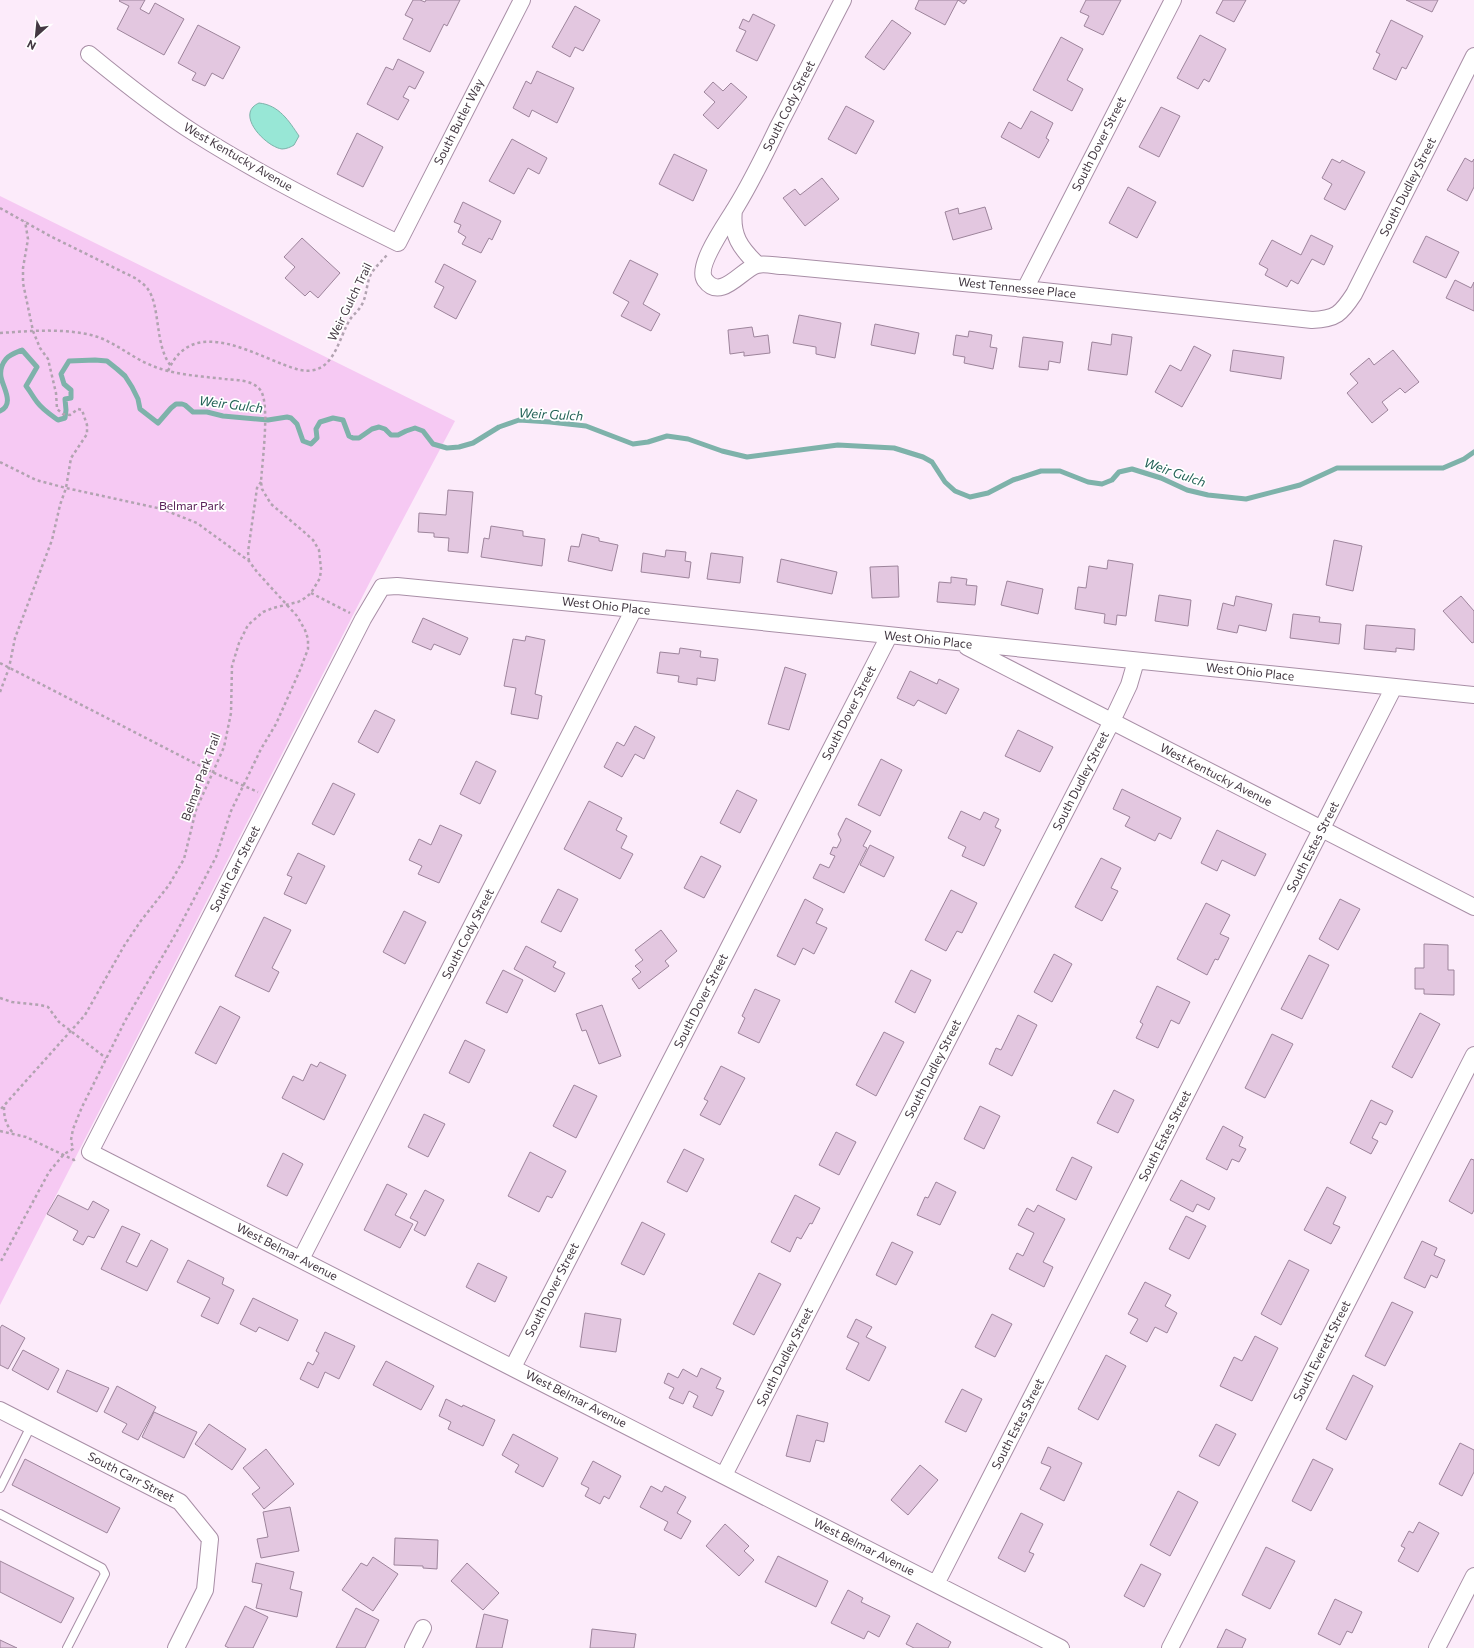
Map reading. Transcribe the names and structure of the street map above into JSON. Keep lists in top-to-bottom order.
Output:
{
  "streets": {
    "street": [
      "South Cody Street",
      "South Butler Way",
      "South Dover Street",
      "West Kentucky Avenue",
      "South Dudley Street",
      "West Tennessee Place",
      "West Ohio Place",
      "South Estes Street",
      "South Carr Street",
      "West Belmar Avenue",
      "South Everett Street"
    ],
    "path": ["Weir Gulch Trail", "Belmar Park Trail"]
  },
  "crossings": [
    ["South Cody Street", "West Tennessee Place"],
    ["South Cody Street", "West Ohio Place"],
    ["South Cody Street", "West Belmar Avenue"],
    ["South Butler Way", "West Kentucky Avenue"],
    ["South Butler Way", "Weir Gulch Trail"],
    ["South Dover Street", "West Tennessee Place"],
    ["South Dover Street", "West Ohio Place"],
    ["South Dover Street", "West Belmar Avenue"],
    ["West Kentucky Avenue", "South Dudley Street"],
    ["West Kentucky Avenue", "Weir Gulch Trail"],
    ["West Kentucky Avenue", "West Ohio Place"],
    ["West Kentucky Avenue", "South Estes Street"],
    ["South Dudley Street", "West Tennessee Place"],
    ["South Dudley Street", "West Ohio Place"],
    ["South Dudley Street", "West Belmar Avenue"],
    ["West Ohio Place", "South Estes Street"],
    ["West Ohio Place", "South Carr Street"],
    ["South Estes Street", "West Belmar Avenue"],
    ["South Carr Street", "West Belmar Avenue"]
  ],
  "water": ["Weir Gulch"],
  "parks": ["Belmar Park"],
  "north": "bottom left"
}
